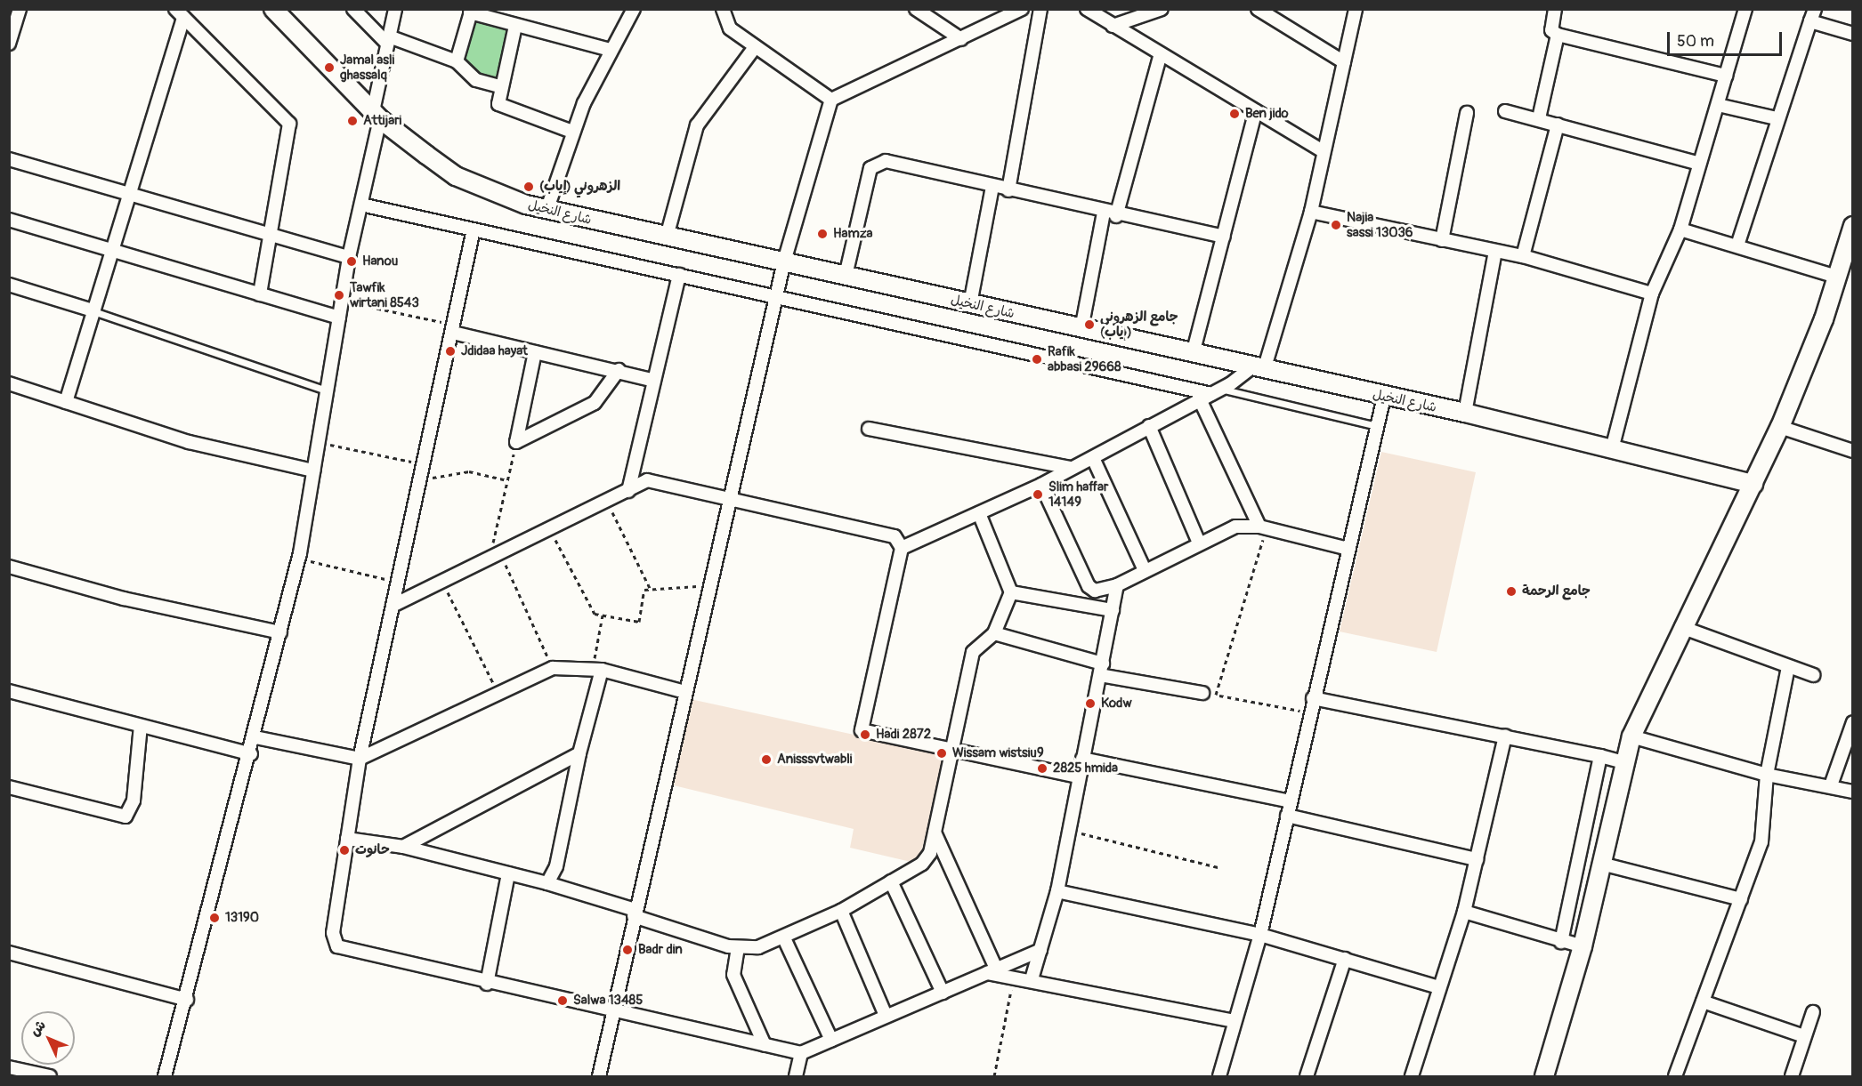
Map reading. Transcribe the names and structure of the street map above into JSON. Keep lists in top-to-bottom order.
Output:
{
  "streets": {
    "main road": ["شارع النخيل"]
  },
  "places": [
    "Jamal asli ghassalq",
    "Ben jido",
    "Attijari",
    "الزهروني (إياب)",
    "Najia sassi 13036",
    "Hamza",
    "Hanou",
    "Tawfik wirtani 8543",
    "جامع الزهروني (إياب)",
    "Jdidaa hayat",
    "Rafik abbasi 29668",
    "Slim haffar 14149",
    "جامع الرحمة",
    "Kodw",
    "Hadi 2872",
    "Wissam wistsiu9",
    "Anisssvtwabli",
    "2825 hmida",
    "حانوت",
    "13190",
    "Badr din",
    "Salwa 13485"
  ],
  "scale_bar": "50 m",
  "north": "top left"
}
